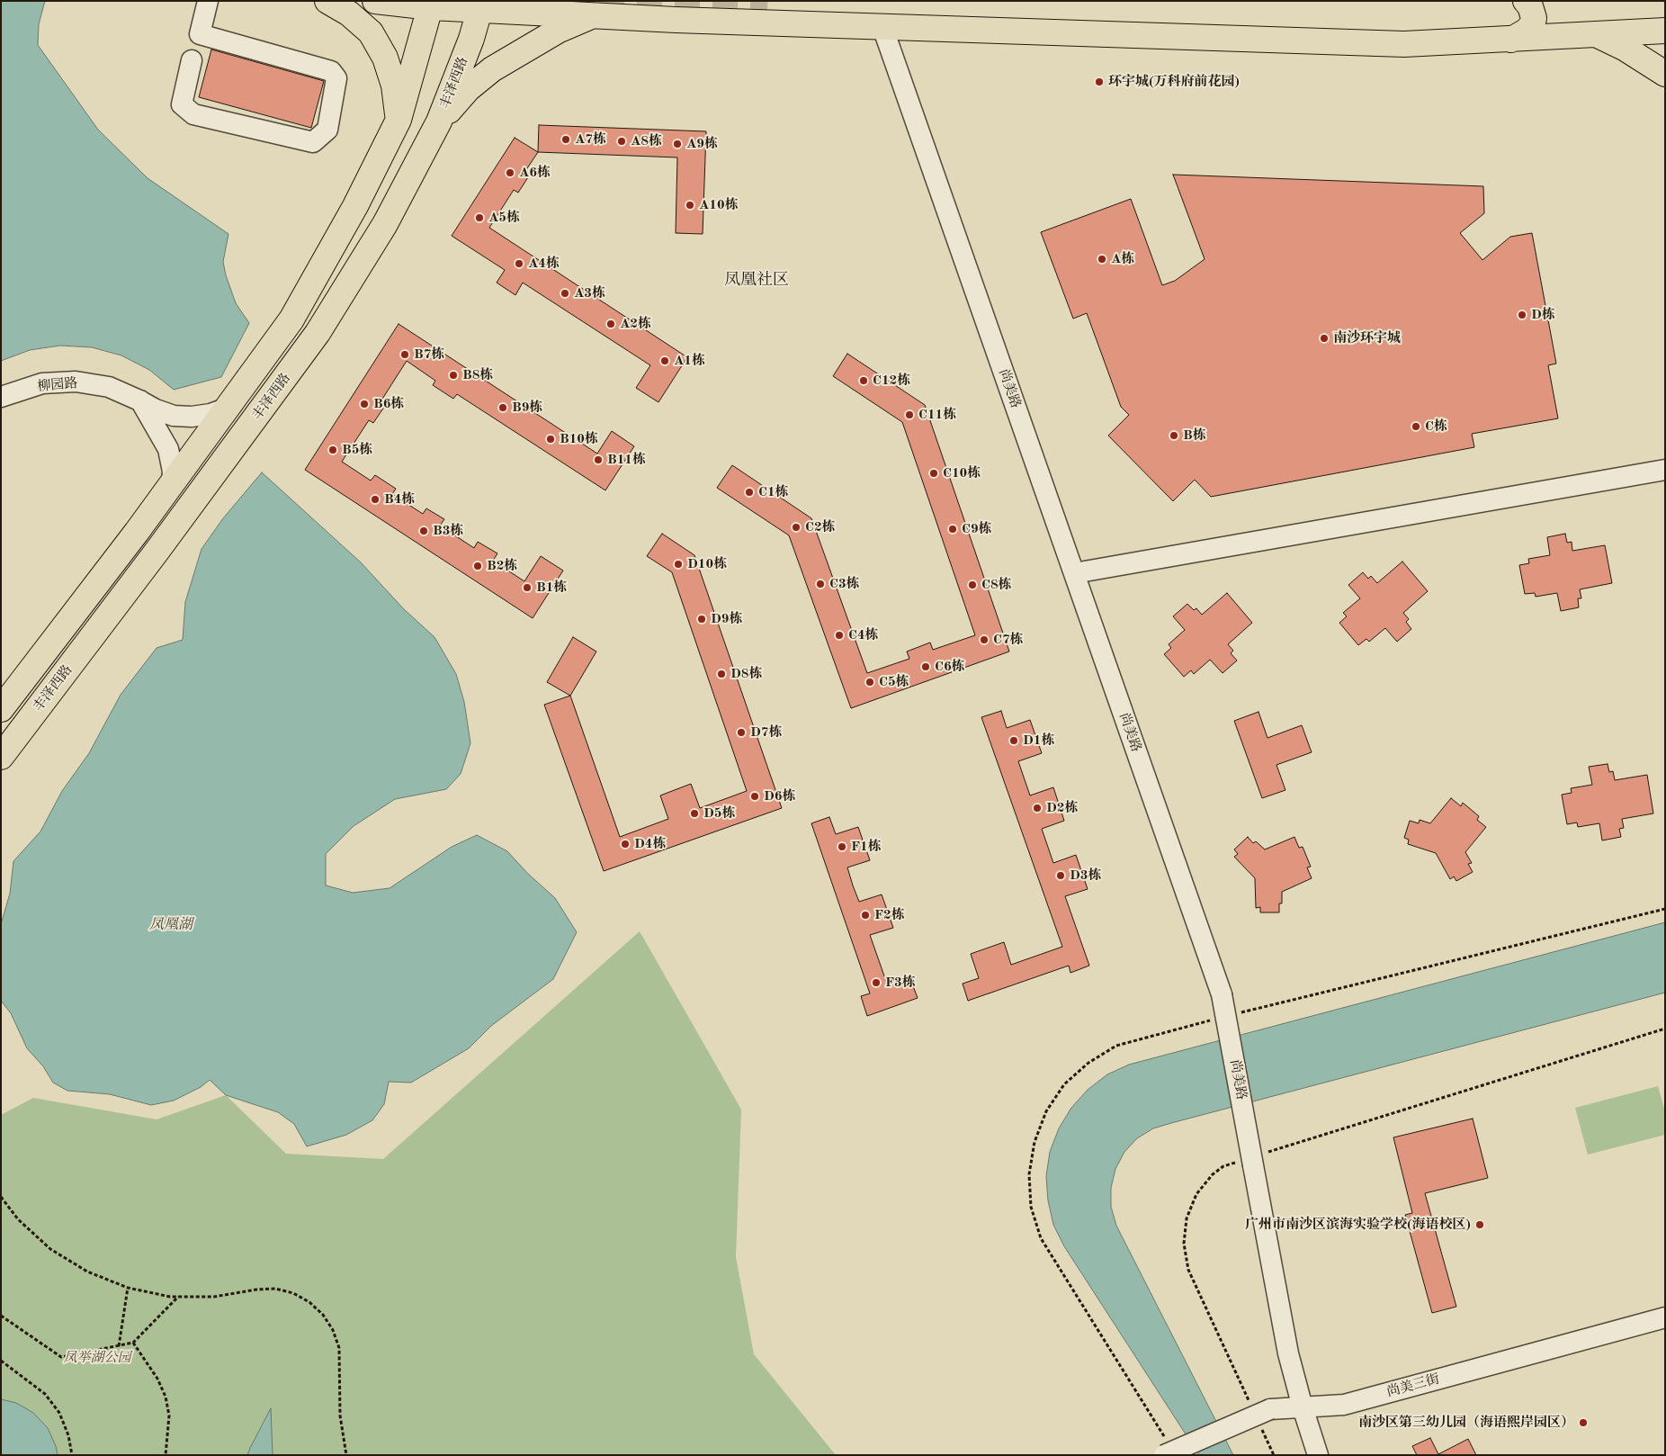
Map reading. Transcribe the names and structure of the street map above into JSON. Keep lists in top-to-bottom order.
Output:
{
  "streets": {
    "main road": ["丰泽西路"],
    "street": ["柳园路", "尚美路", "尚美三街"]
  },
  "crossings": [
    ["丰泽西路", "柳园路"],
    ["尚美路", "尚美三街"]
  ],
  "districts": ["凤凰社区"],
  "water": ["凤凰湖"],
  "parks": ["凤举湖公园"],
  "places": [
    "环宇城(万科府前花园)",
    "A7栋",
    "A8栋",
    "A9栋",
    "A6栋",
    "A10栋",
    "A5栋",
    "A栋",
    "A4栋",
    "A3栋",
    "D栋",
    "A2栋",
    "南沙环宇城",
    "B7栋",
    "A1栋",
    "B8栋",
    "C12栋",
    "B6栋",
    "B9栋",
    "C11栋",
    "C栋",
    "B栋",
    "B10栋",
    "B5栋",
    "B11栋",
    "C10栋",
    "C1栋",
    "B4栋",
    "C2栋",
    "C9栋",
    "B3栋",
    "D10栋",
    "B2栋",
    "C3栋",
    "C8栋",
    "B1栋",
    "D9栋",
    "C4栋",
    "C7栋",
    "C6栋",
    "D8栋",
    "C5栋",
    "D7栋",
    "D1栋",
    "D6栋",
    "D2栋",
    "D5栋",
    "D4栋",
    "F1栋",
    "D3栋",
    "F2栋",
    "F3栋",
    "广州市南沙区滨海实验学校(海语校区)",
    "南沙区第三幼儿园（海语熙岸园区）"
  ]
}
